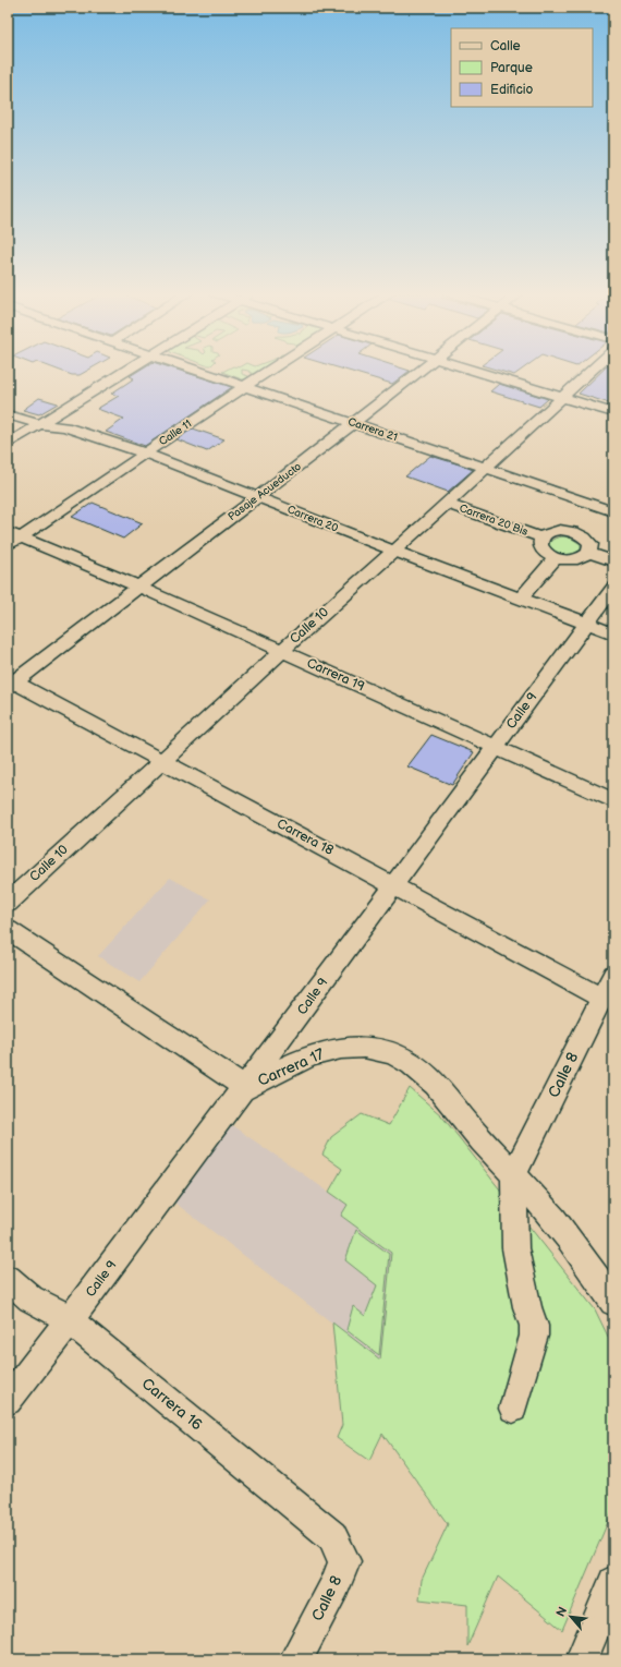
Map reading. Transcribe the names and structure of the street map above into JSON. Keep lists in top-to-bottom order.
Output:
{
  "streets": {
    "street": [
      "Carrera 21",
      "Calle 11",
      "Pasaje Acueducto",
      "Carrera 20",
      "Carrera 20 Bis",
      "Calle 10",
      "Carrera 19",
      "Calle 9",
      "Carrera 18",
      "Carrera 17",
      "Calle 8",
      "Carrera 16"
    ]
  },
  "crossings": [
    ["Carrera 21", "Calle 11"],
    ["Carrera 21", "Pasaje Acueducto"],
    ["Carrera 21", "Calle 10"],
    ["Calle 11", "Carrera 20"],
    ["Calle 11", "Carrera 19"],
    ["Pasaje Acueducto", "Carrera 20"],
    ["Pasaje Acueducto", "Carrera 19"],
    ["Pasaje Acueducto", "Carrera 18"],
    ["Carrera 20", "Calle 10"],
    ["Carrera 20", "Calle 9"],
    ["Carrera 20 Bis", "Calle 10"],
    ["Calle 10", "Carrera 19"],
    ["Calle 10", "Carrera 18"],
    ["Carrera 19", "Calle 9"],
    ["Calle 9", "Carrera 18"],
    ["Calle 9", "Carrera 17"],
    ["Calle 9", "Carrera 16"],
    ["Carrera 18", "Calle 8"],
    ["Carrera 17", "Calle 8"],
    ["Calle 8", "Carrera 16"]
  ],
  "legend": ["Calle", "Parque", "Edificio"],
  "north": "top left"
}
